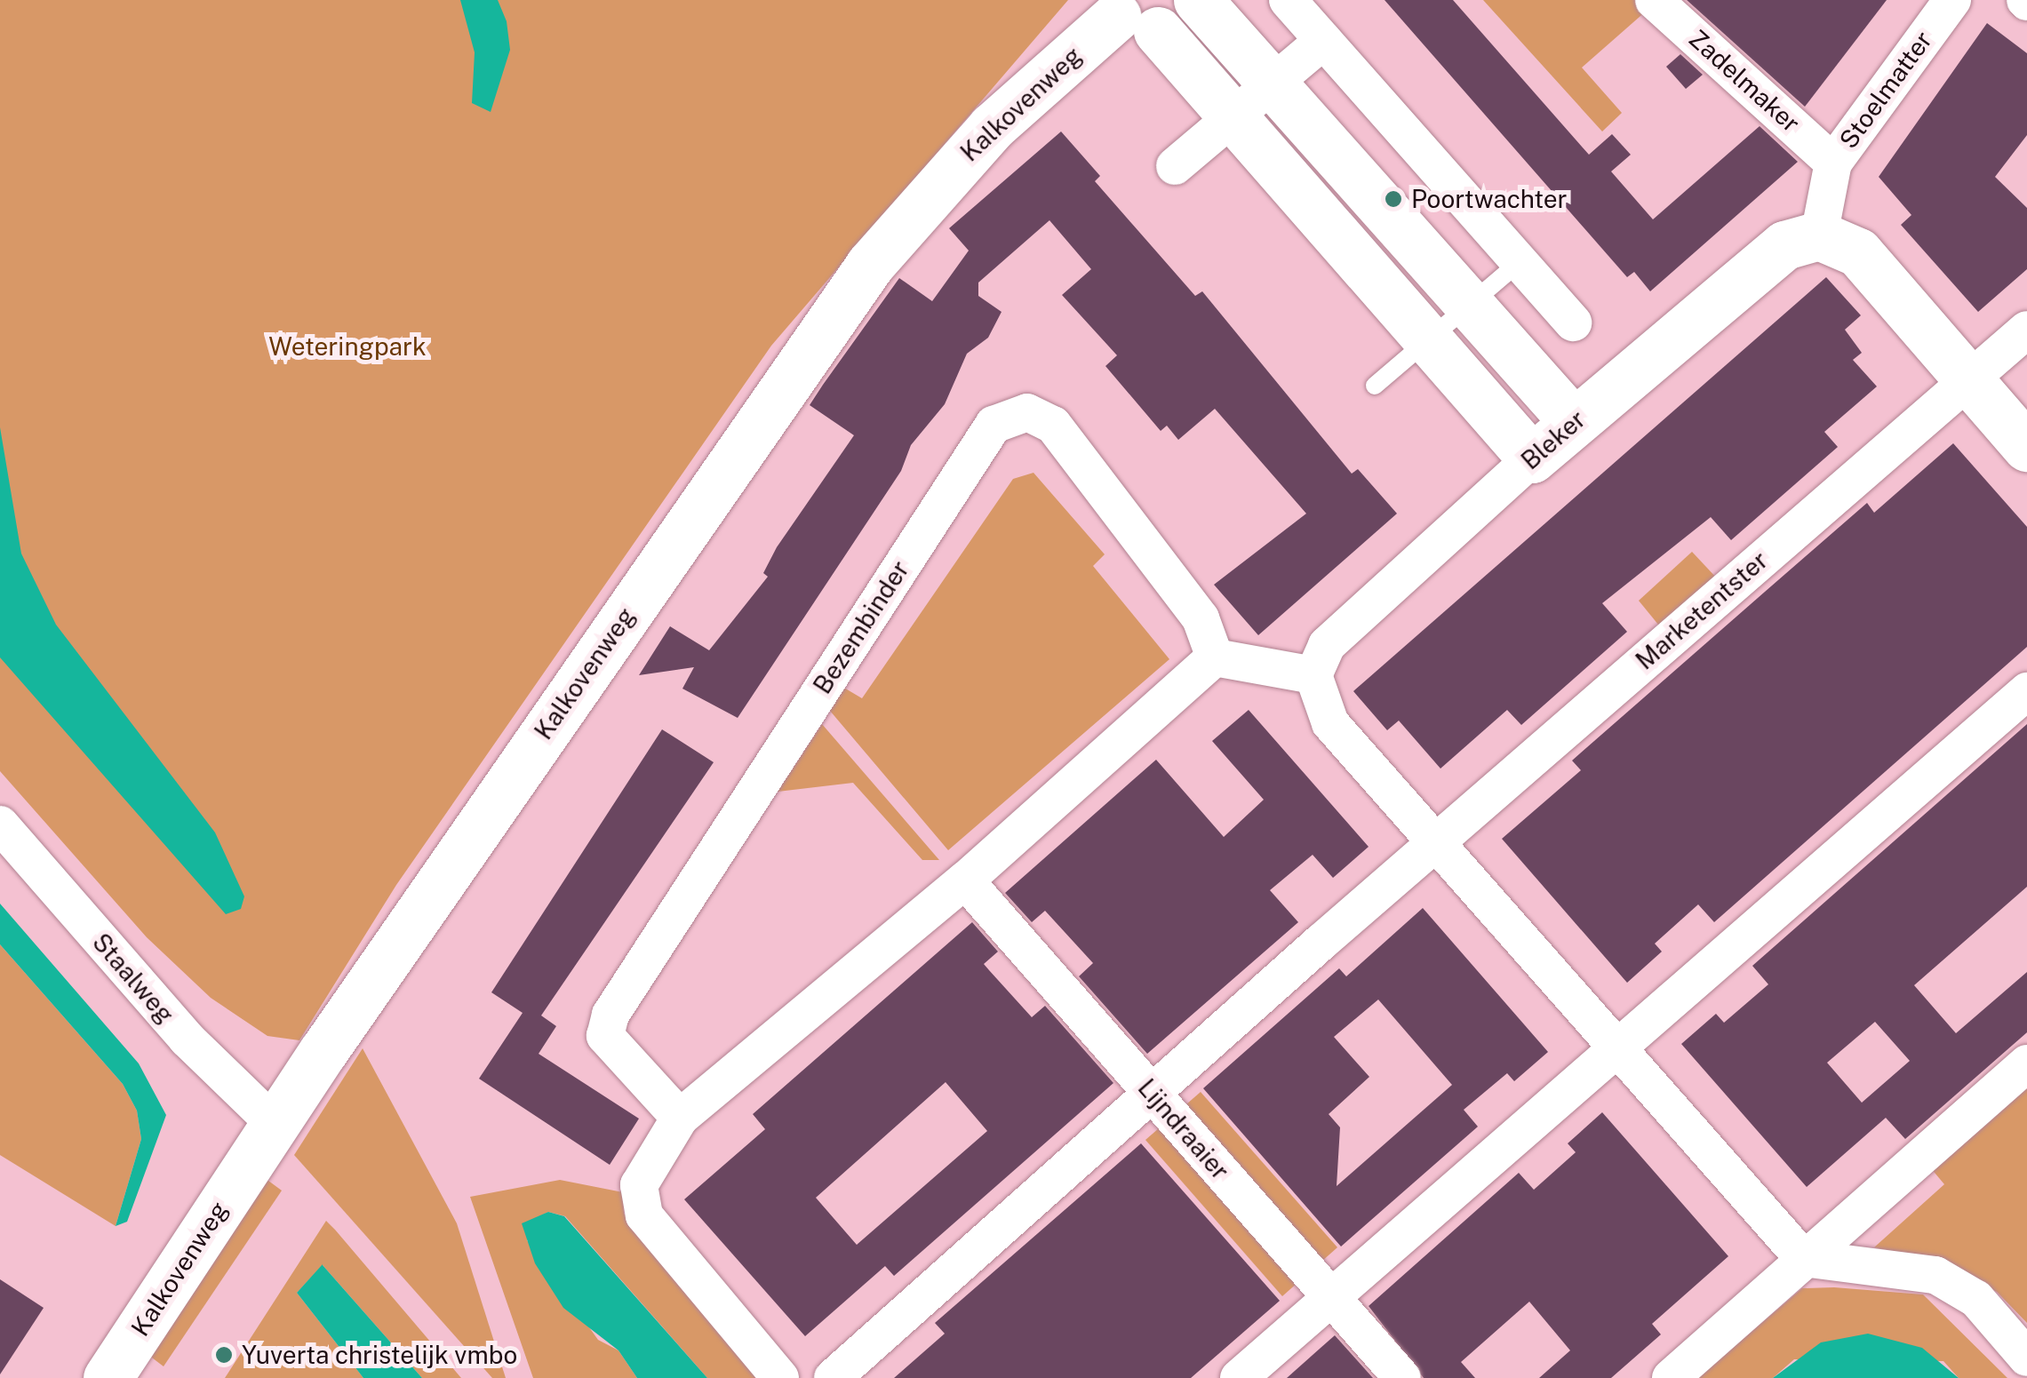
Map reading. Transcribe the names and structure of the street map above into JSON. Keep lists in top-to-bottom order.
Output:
{
  "streets": {
    "street": [
      "Zadelmaker",
      "Stoelmatter",
      "Kalkovenweg",
      "Bleker",
      "Marketentster",
      "Bezembinder",
      "Staalweg",
      "Lijndraaier"
    ]
  },
  "crossings": [
    ["Zadelmaker", "Stoelmatter"],
    ["Stoelmatter", "Bleker"],
    ["Kalkovenweg", "Staalweg"],
    ["Marketentster", "Lijndraaier"]
  ],
  "parks": ["Weteringpark"],
  "places": ["Poortwachter", "Yuverta christelijk vmbo"]
}
